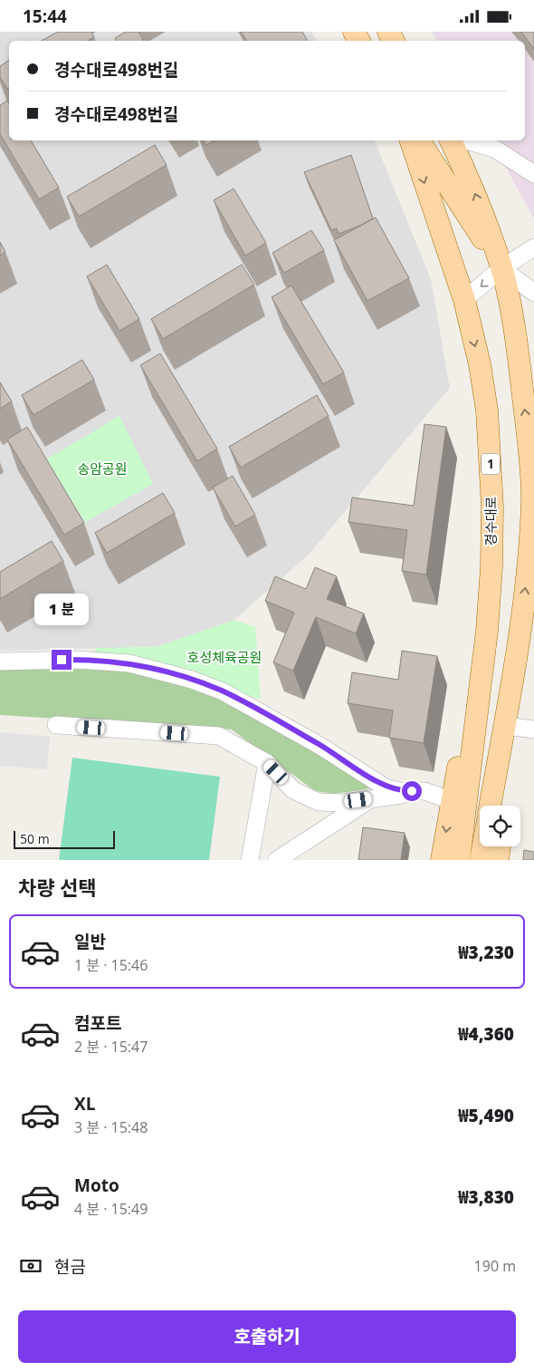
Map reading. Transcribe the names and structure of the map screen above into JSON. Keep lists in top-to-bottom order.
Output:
{
  "streets": {
    "main road": ["1", "경수대로"]
  },
  "parks": ["송암공원", "호성체육공원"],
  "scale_bar": "50 m",
  "page": {
    "status": "15:44",
    "banner": ["경수대로498번길", "경수대로498번길"],
    "bubble": "1 분",
    "scale": "50 m",
    "heading": "차량 선택",
    "list": [
      {
        "name": "일반",
        "note": "1 분 · 15:46",
        "value": "₩3,230"
      },
      {
        "name": "컴포트",
        "note": "2 분 · 15:47",
        "value": "₩4,360"
      },
      {
        "name": "XL",
        "note": "3 분 · 15:48",
        "value": "₩5,490"
      },
      {
        "name": "Moto",
        "note": "4 분 · 15:49",
        "value": "₩3,830"
      }
    ],
    "pay": ["현금", "190 m"],
    "buttons": "호출하기"
  }
}
